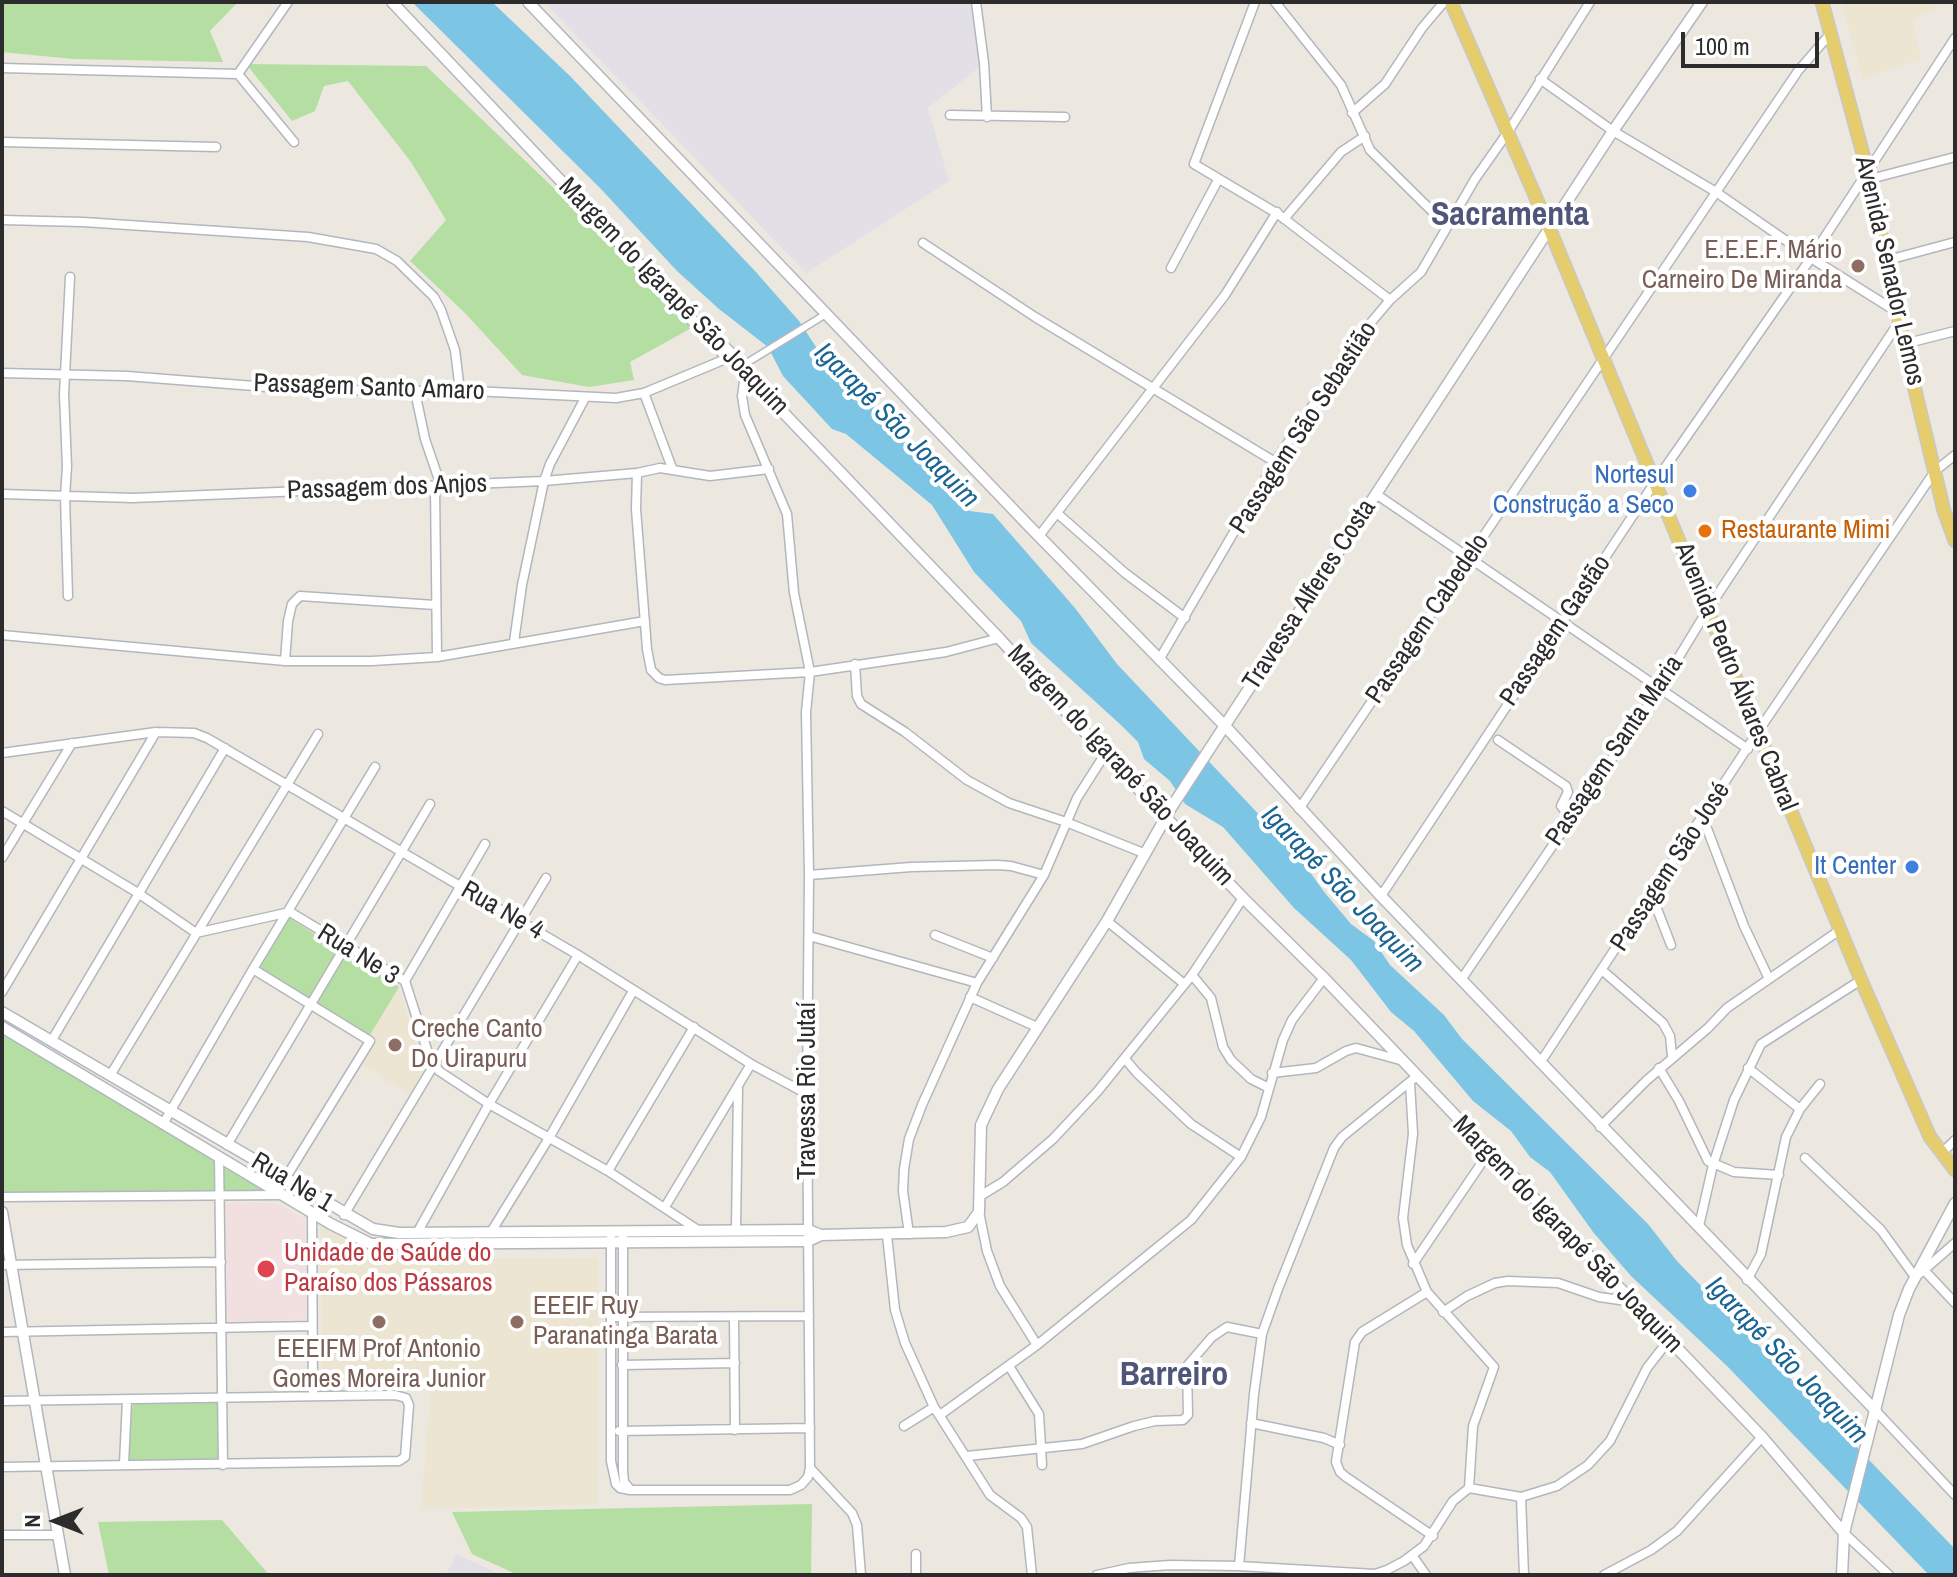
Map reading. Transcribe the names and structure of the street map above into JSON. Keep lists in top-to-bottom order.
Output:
{
  "streets": {
    "main road": ["Avenida Senador Lemos", "Avenida Pedro Álvares Cabral"],
    "street": [
      "Margem do Igarapé São Joaquim",
      "Passagem Santo Amaro",
      "Passagem São Sebastião",
      "Passagem dos Anjos",
      "Travessa Alferes Costa",
      "Passagem Cabedelo",
      "Passagem Gastão",
      "Passagem Santa Maria",
      "Passagem São José",
      "Rua Ne 4",
      "Rua Ne 3",
      "Travessa Rio Jutaí",
      "Rua Ne 1"
    ]
  },
  "crossings": [
    ["Avenida Senador Lemos", "Passagem Cabedelo"],
    ["Avenida Senador Lemos", "Passagem Gastão"],
    ["Avenida Senador Lemos", "Passagem Santa Maria"],
    ["Avenida Senador Lemos", "Passagem São José"],
    ["Margem do Igarapé São Joaquim", "Passagem Santo Amaro"],
    ["Margem do Igarapé São Joaquim", "Travessa Alferes Costa"],
    ["Margem do Igarapé São Joaquim", "Travessa Rio Jutaí"],
    ["Passagem São Sebastião", "Avenida Pedro Álvares Cabral"],
    ["Passagem dos Anjos", "Travessa Rio Jutaí"],
    ["Travessa Alferes Costa", "Avenida Pedro Álvares Cabral"],
    ["Passagem Cabedelo", "Avenida Pedro Álvares Cabral"],
    ["Passagem Gastão", "Avenida Pedro Álvares Cabral"],
    ["Avenida Pedro Álvares Cabral", "Passagem Santa Maria"],
    ["Avenida Pedro Álvares Cabral", "Passagem São José"],
    ["Rua Ne 4", "Travessa Rio Jutaí"],
    ["Travessa Rio Jutaí", "Rua Ne 1"]
  ],
  "districts": ["Sacramenta", "Barreiro"],
  "water": ["Igarapé São Joaquim"],
  "places": [
    "E.E.E.F. Mário Carneiro De Miranda",
    "Nortesul Construção a Seco",
    "Restaurante Mimi",
    "It Center",
    "Creche Canto Do Uirapuru",
    "Unidade de Saúde do Paraíso dos Pássaros",
    "EEEIFM Prof Antonio Gomes Moreira Junior",
    "EEEIF Ruy Paranatinga Barata"
  ],
  "scale_bar": "100 m",
  "north": "left"
}
